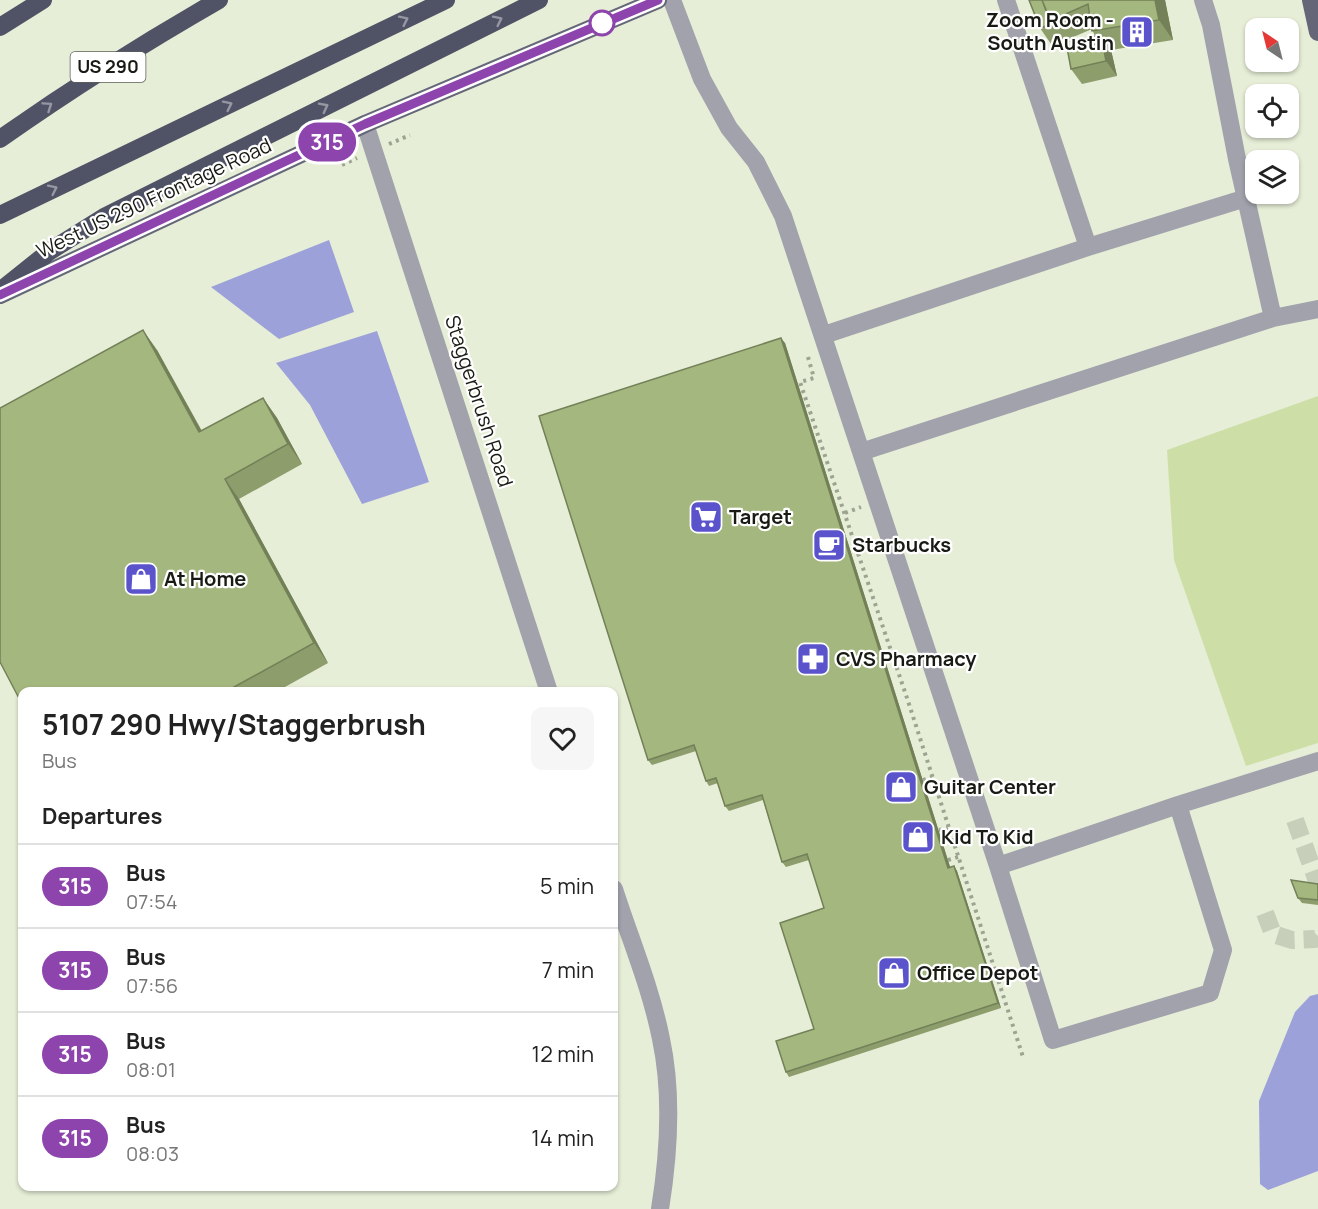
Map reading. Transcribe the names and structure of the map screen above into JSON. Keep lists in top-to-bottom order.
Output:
{
  "streets": {
    "highway": ["US 290"],
    "main road": ["West US 290 Frontage Road"],
    "street": ["Staggerbrush Road"]
  },
  "crossings": [
    ["West US 290 Frontage Road", "Staggerbrush Road"]
  ],
  "places": {
    "building": ["Zoom Room - South Austin"],
    "supermarket": ["Target"],
    "cafe": ["Starbucks"],
    "shop": [
      "At Home",
      "Guitar Center",
      "Kid To Kid",
      "Office Depot"
    ],
    "pharmacy": ["CVS Pharmacy"]
  },
  "lines": ["bus line 315"],
  "north": "top left",
  "page": {
    "on_map": "315",
    "heading": [
      ["5107 290 Hwy/Staggerbrush", "Bus"],
      "Departures"
    ],
    "list": [
      {
        "mark": "315",
        "name": "Bus",
        "note": "07:54",
        "value": "5 min"
      },
      {
        "mark": "315",
        "name": "Bus",
        "note": "07:56",
        "value": "7 min"
      },
      {
        "mark": "315",
        "name": "Bus",
        "note": "08:01",
        "value": "12 min"
      },
      {
        "mark": "315",
        "name": "Bus",
        "note": "08:03",
        "value": "14 min"
      }
    ]
  }
}
